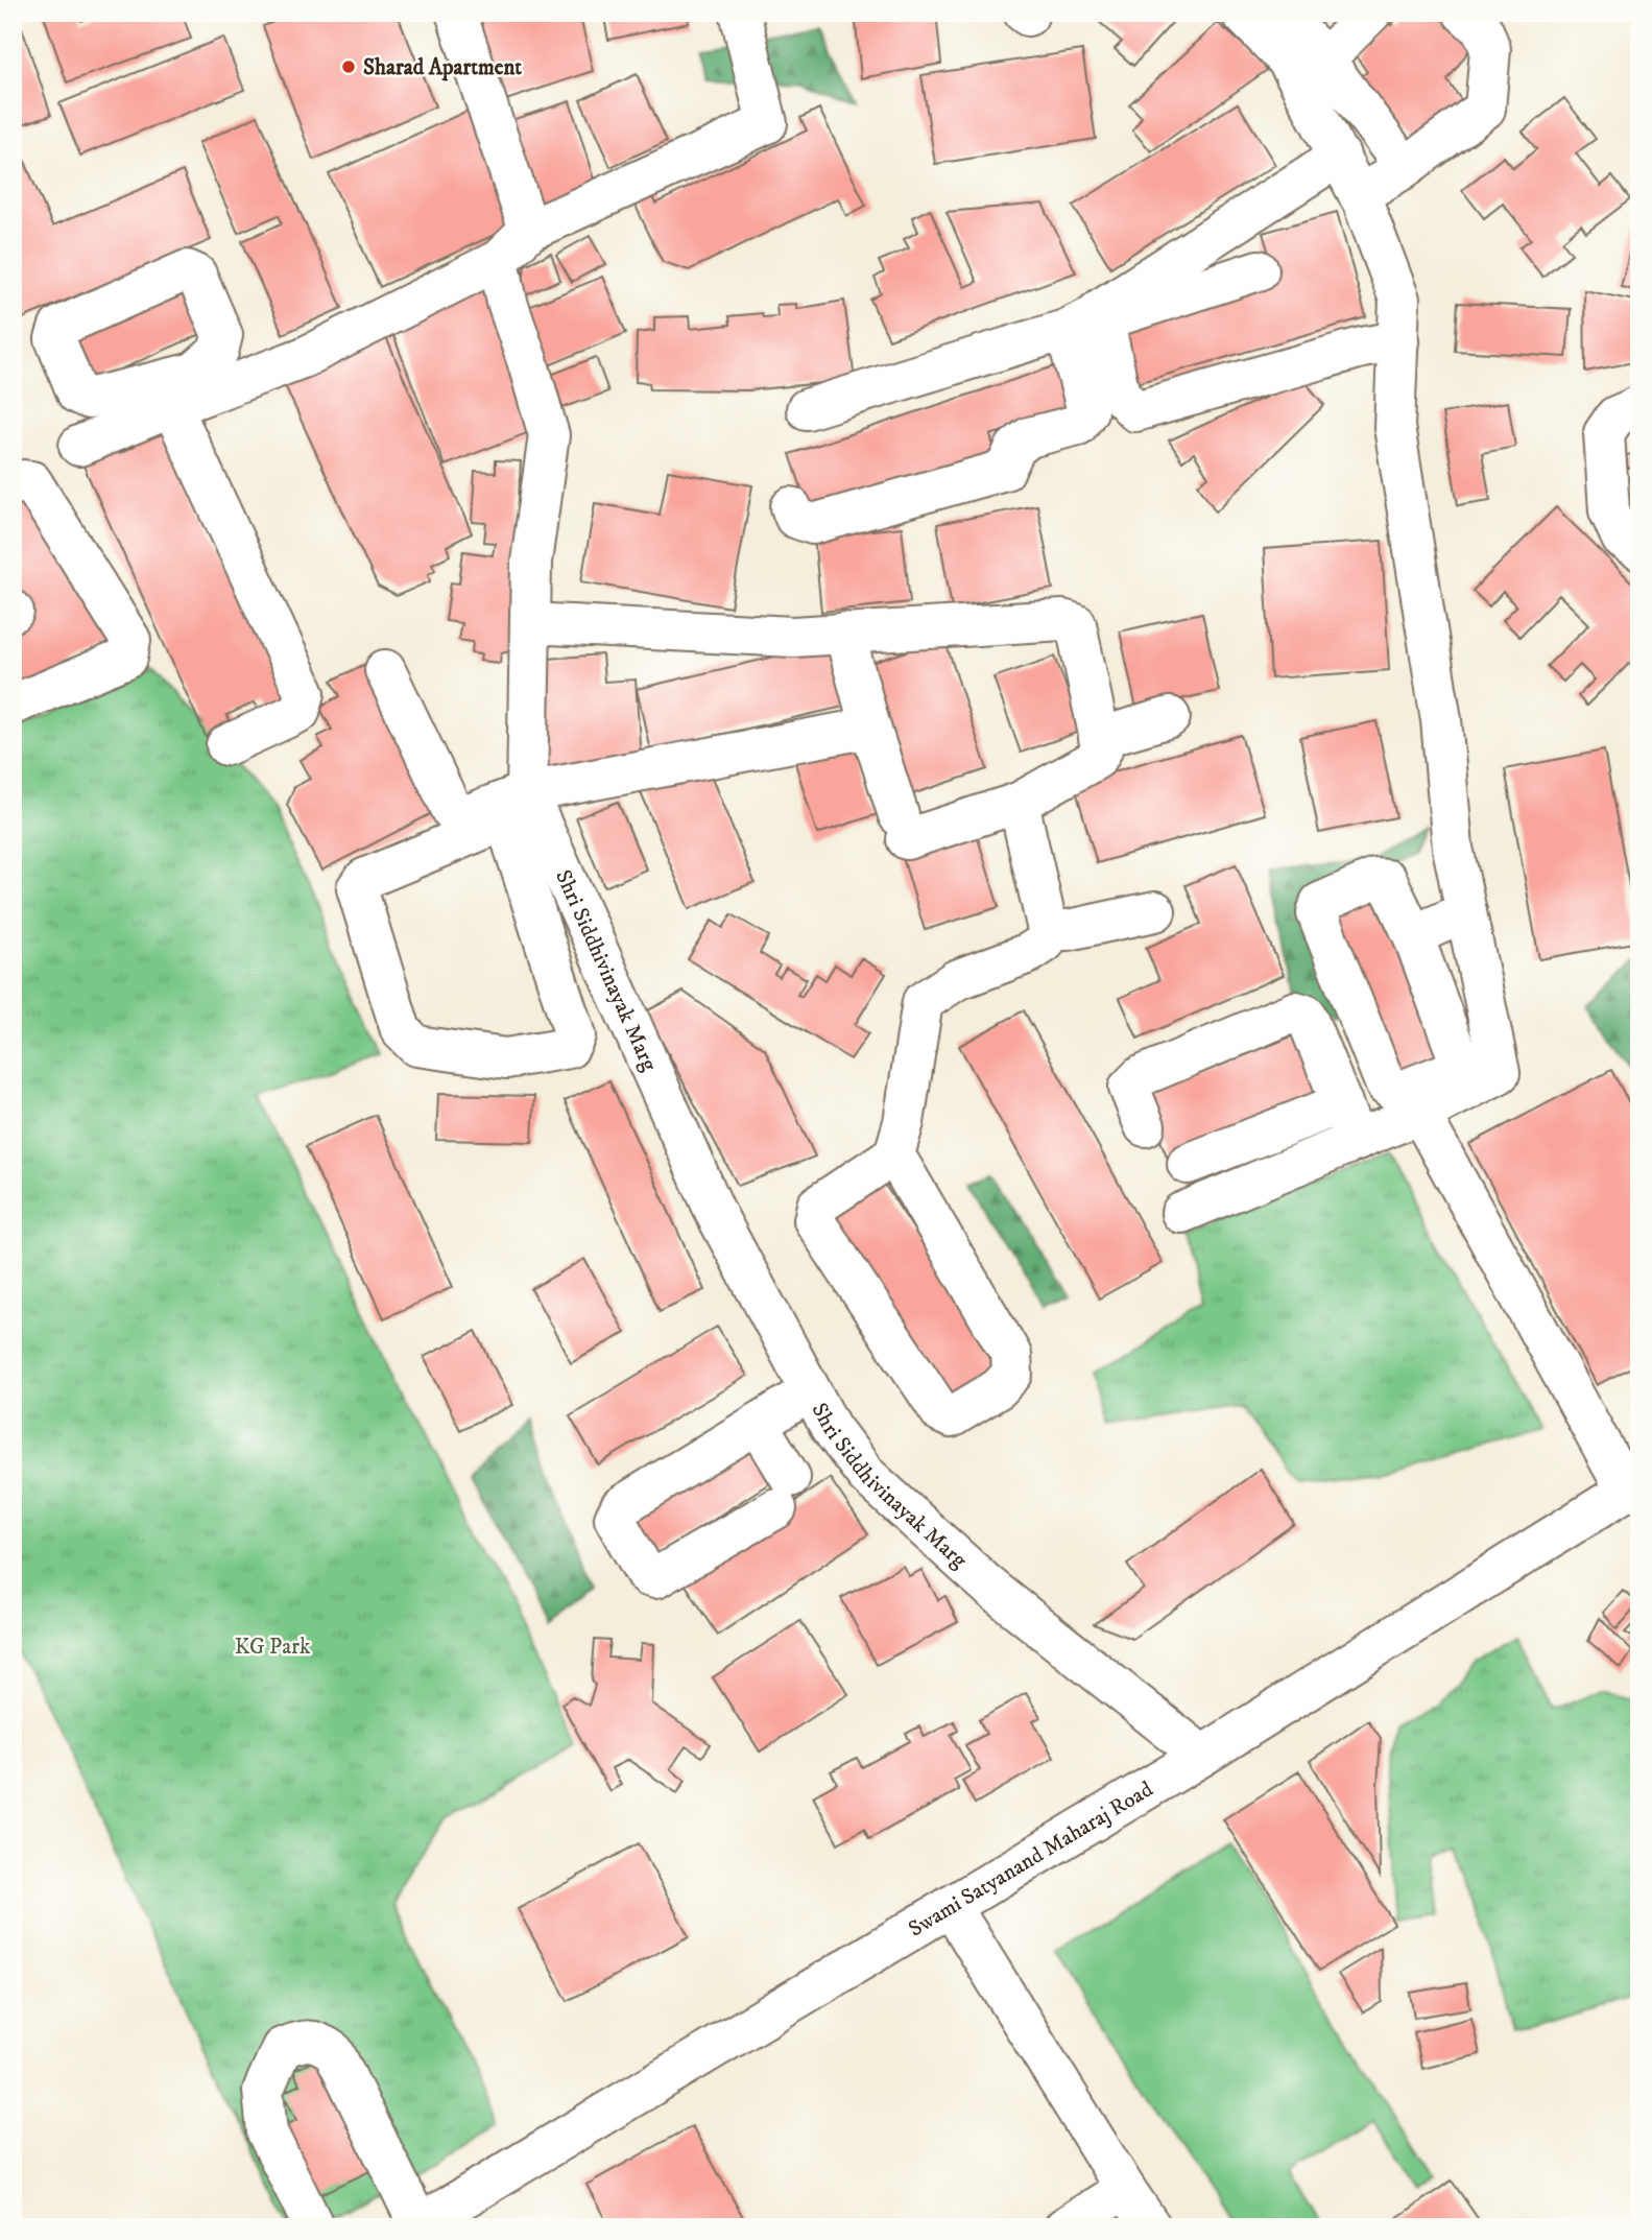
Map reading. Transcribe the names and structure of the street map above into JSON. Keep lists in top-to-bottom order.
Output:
{
  "streets": {
    "street": ["Shri Siddhivinayak Marg", "Swami Satyanand Maharaj Road"]
  },
  "crossings": [
    ["Shri Siddhivinayak Marg", "Swami Satyanand Maharaj Road"]
  ],
  "parks": ["KG Park"],
  "places": ["Sharad Apartment"]
}
